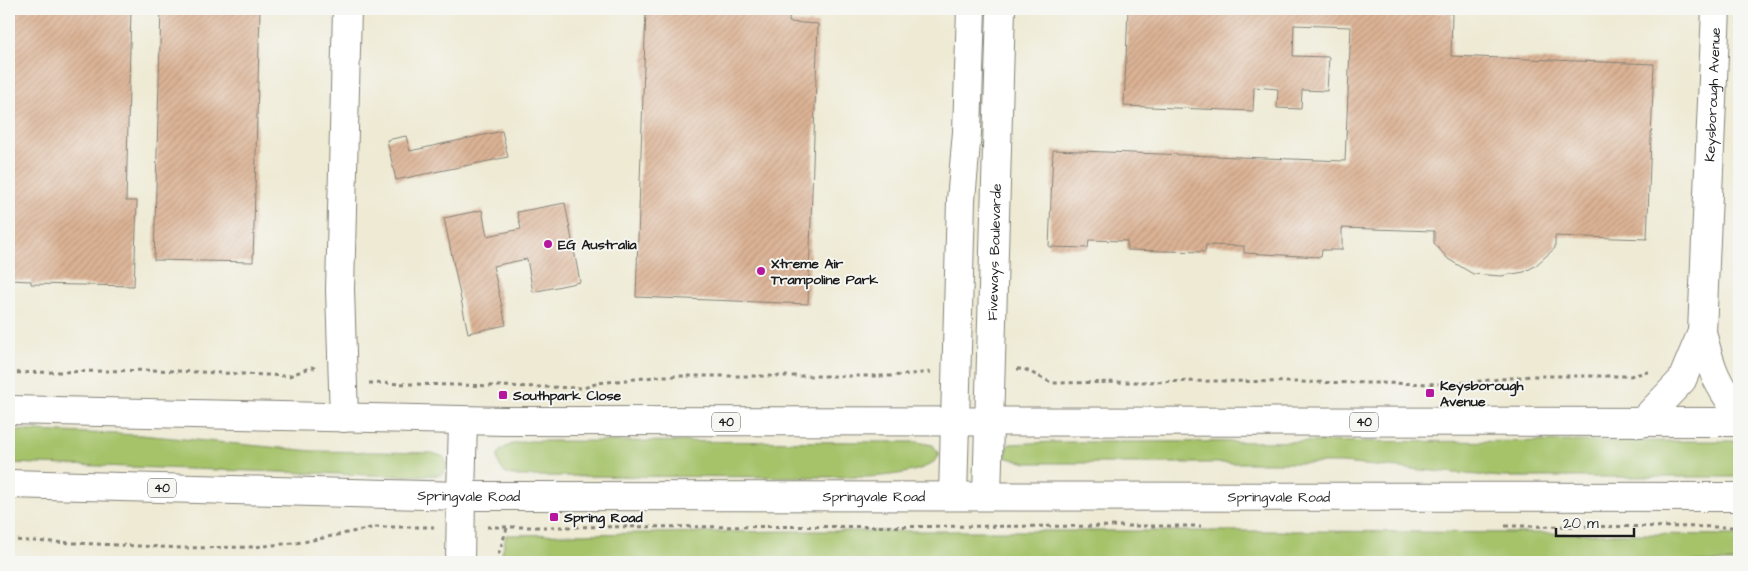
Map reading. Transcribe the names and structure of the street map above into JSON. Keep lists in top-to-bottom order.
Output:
{
  "streets": {
    "main road": [
      "Keysborough Avenue",
      "Fiveways Boulevarde",
      "40",
      "Springvale Road"
    ]
  },
  "crossings": [
    ["Keysborough Avenue", "40"],
    ["Fiveways Boulevarde", "40"],
    ["Fiveways Boulevarde", "Springvale Road"]
  ],
  "places": {
    "other": ["EG Australia", "Xtreme Air Trampoline Park"],
    "transit": ["Keysborough Avenue", "Southpark Close", "Spring Road"]
  },
  "scale_bar": "20 m"
}
